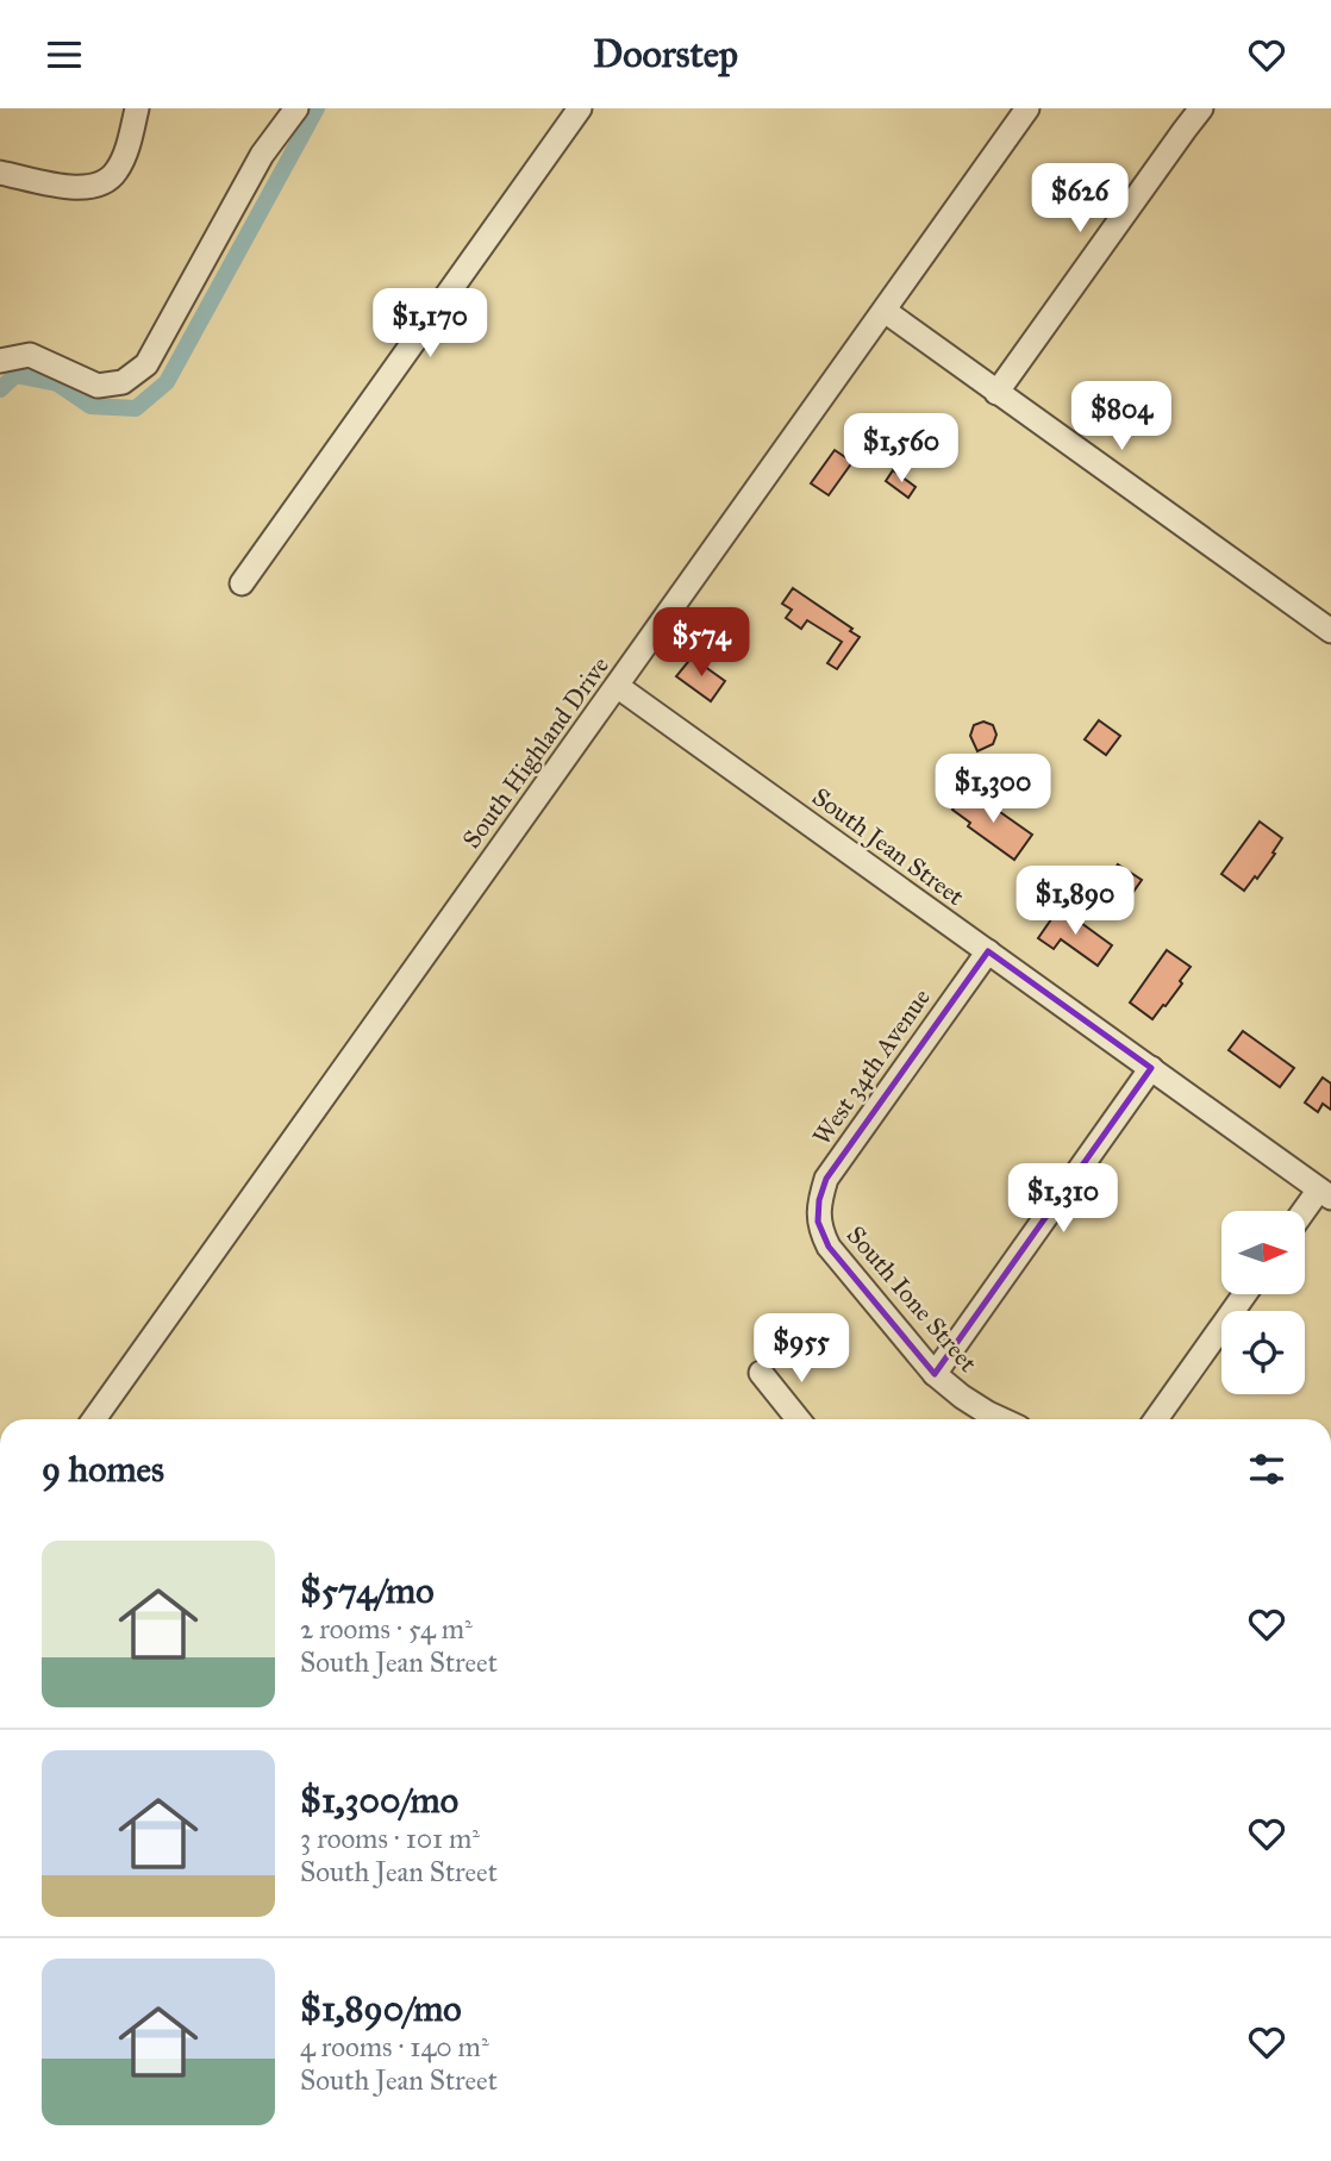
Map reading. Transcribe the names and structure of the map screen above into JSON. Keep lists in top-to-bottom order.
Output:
{
  "streets": {
    "street": [
      "South Highland Drive",
      "South Jean Street",
      "West 34th Avenue",
      "South Ione Street"
    ]
  },
  "crossings": [
    ["South Highland Drive", "South Jean Street"],
    ["South Jean Street", "West 34th Avenue"],
    ["West 34th Avenue", "South Ione Street"]
  ],
  "north": "right",
  "page": {
    "header": "Doorstep",
    "price": [
      "$626",
      "$1,170",
      "$804",
      "$1,560",
      "$574",
      "$1,300",
      "$1,890",
      "$1,310",
      "$955"
    ],
    "heading": "9 homes",
    "list": [
      {
        "name": "$574/mo",
        "note": "2 rooms · 54 m² · South Jean Street"
      },
      {
        "name": "$1,300/mo",
        "note": "3 rooms · 101 m² · South Jean Street"
      },
      {
        "name": "$1,890/mo",
        "note": "4 rooms · 140 m² · South Jean Street"
      }
    ]
  }
}
